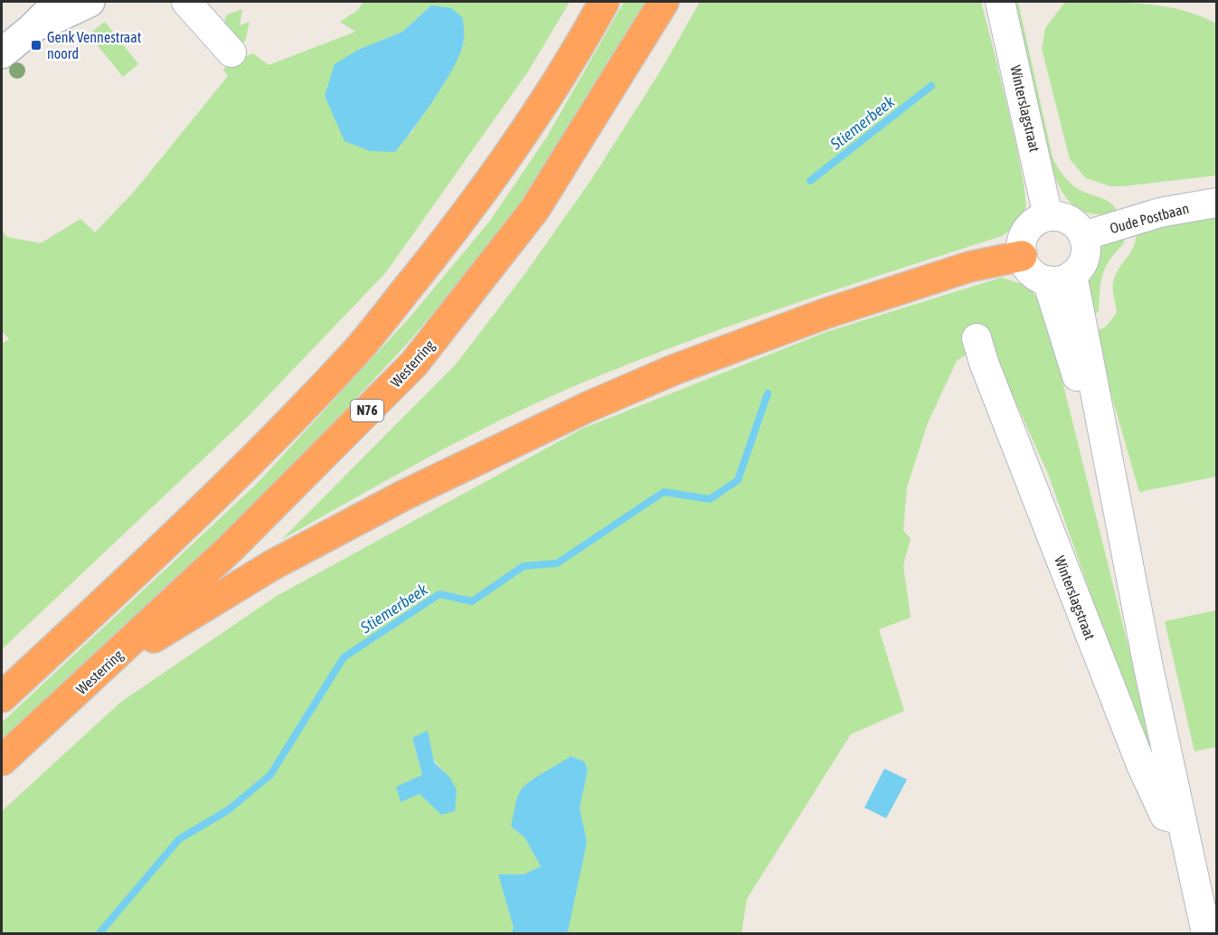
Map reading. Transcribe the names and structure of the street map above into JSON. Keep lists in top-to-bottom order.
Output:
{
  "streets": {
    "highway": ["Westerring", "N76"],
    "street": ["Winterslagstraat", "Oude Postbaan"]
  },
  "crossings": [
    ["Winterslagstraat", "Oude Postbaan"]
  ],
  "water": ["Stiemerbeek"],
  "places": {
    "transit": ["Genk Vennestraat noord"]
  }
}
